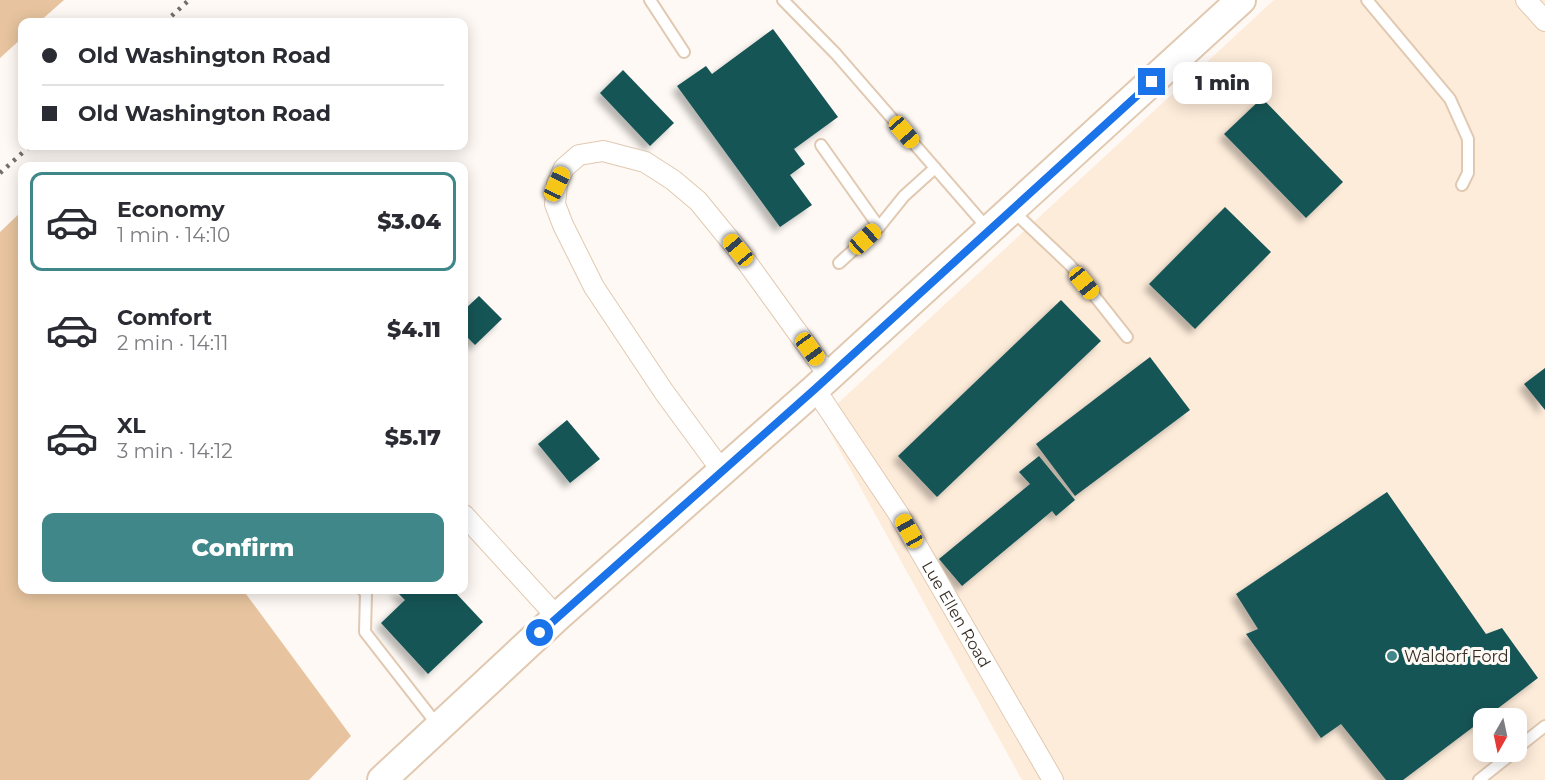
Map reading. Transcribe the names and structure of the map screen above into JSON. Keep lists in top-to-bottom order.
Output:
{
  "streets": {
    "street": ["Lue Ellen Road"]
  },
  "places": ["Waldorf Ford"],
  "north": "bottom",
  "page": {
    "banner": ["Old Washington Road", "Old Washington Road"],
    "bubble": "1 min",
    "list": [
      {
        "name": "Economy",
        "note": "1 min · 14:10",
        "value": "$3.04"
      },
      {
        "name": "Comfort",
        "note": "2 min · 14:11",
        "value": "$4.11"
      },
      {
        "name": "XL",
        "note": "3 min · 14:12",
        "value": "$5.17"
      }
    ],
    "buttons": "Confirm"
  }
}
